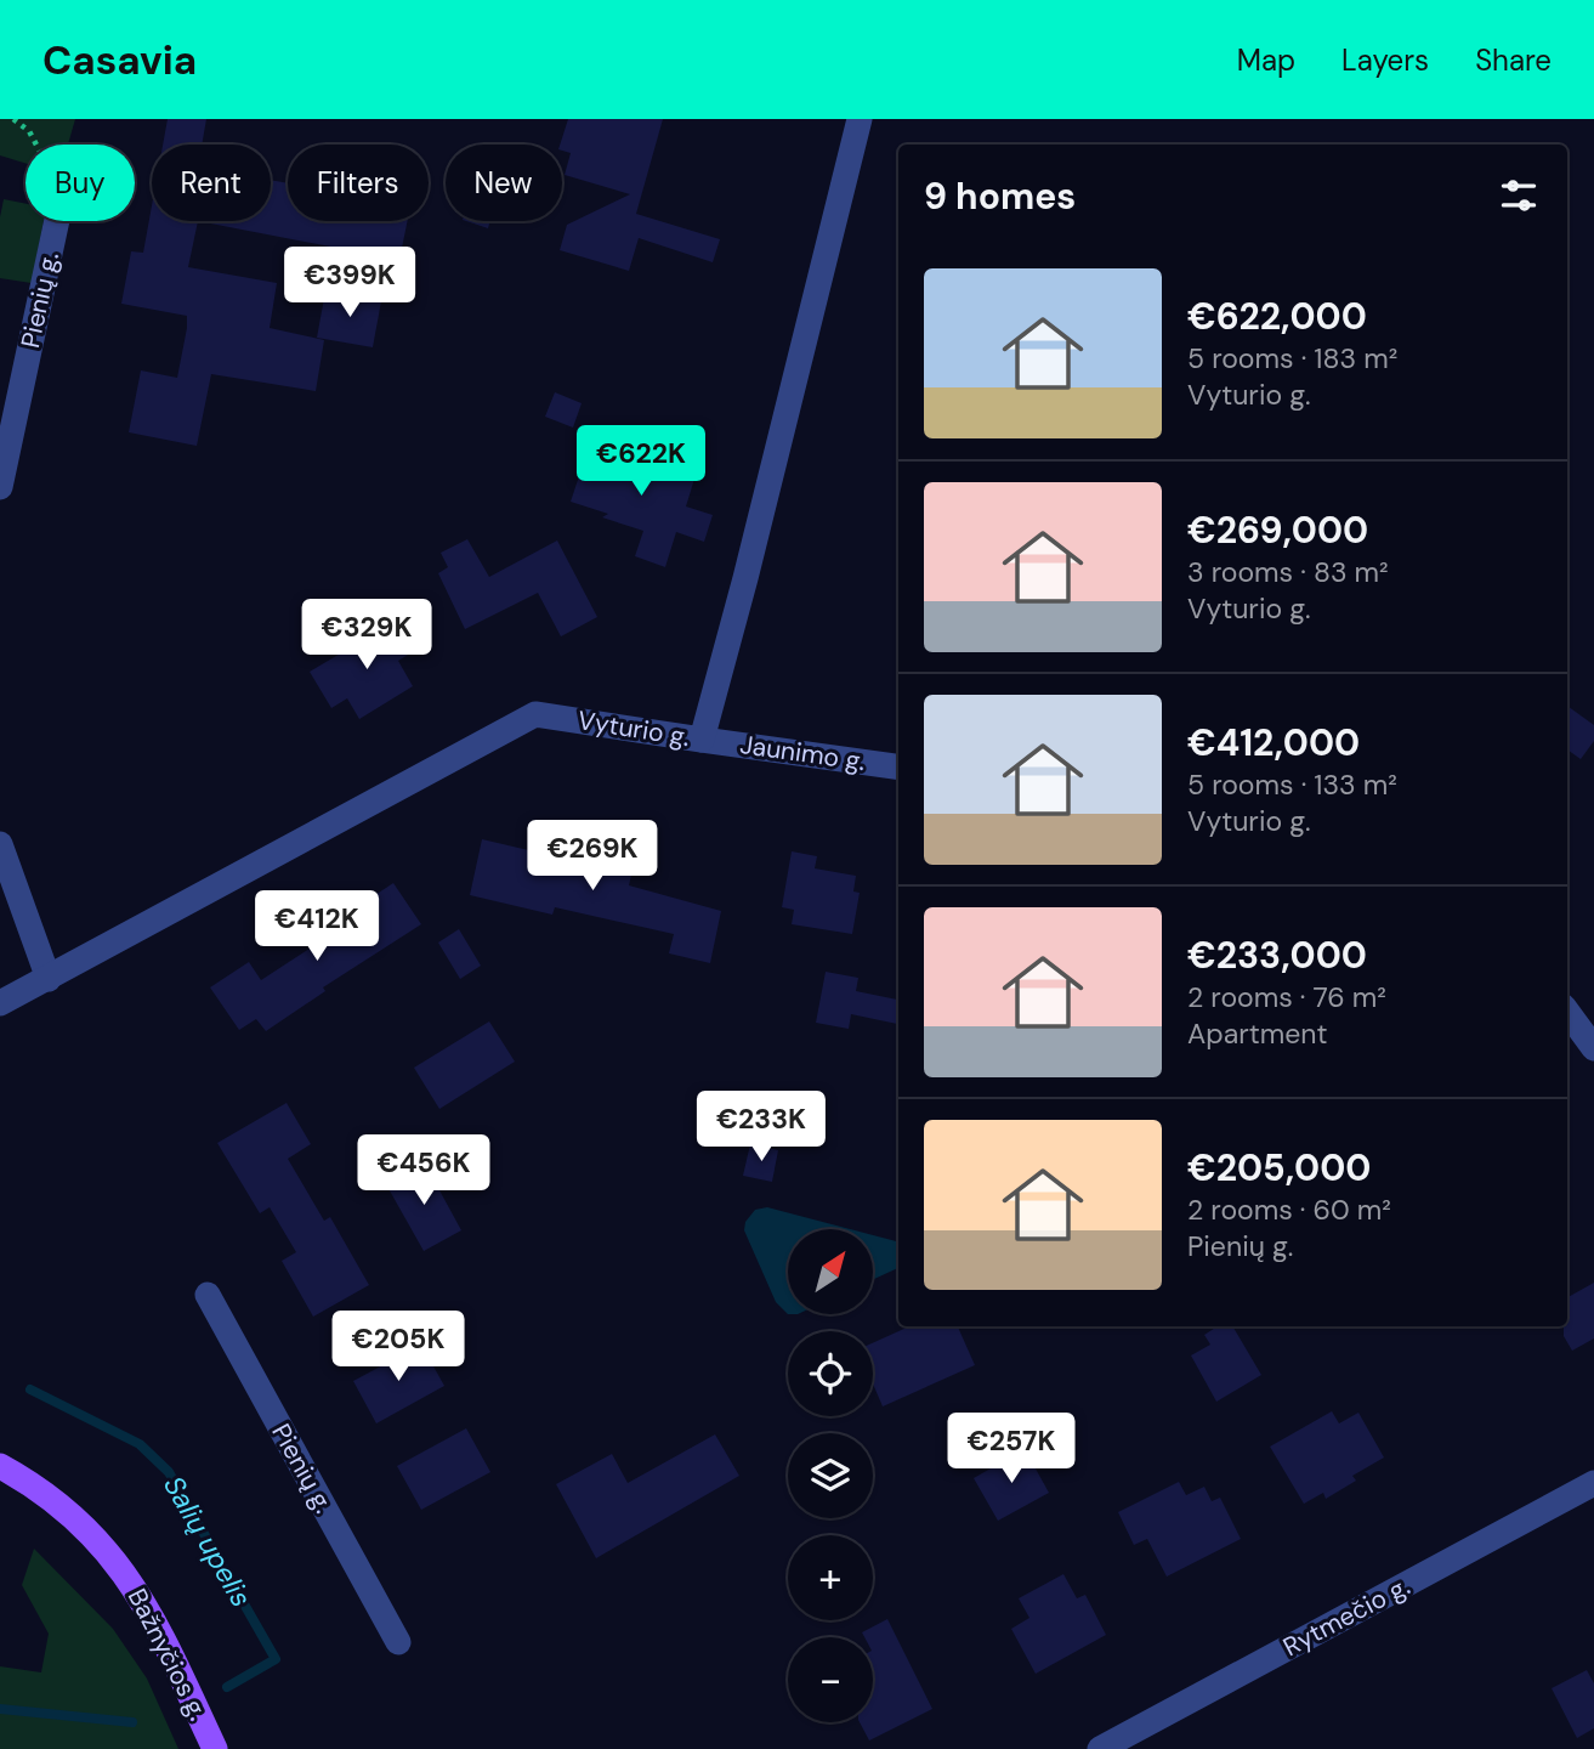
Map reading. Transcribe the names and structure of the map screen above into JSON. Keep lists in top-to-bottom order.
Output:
{
  "streets": {
    "main road": ["Bažnyčios g."],
    "street": [
      "Pienių g.",
      "Vyturio g.",
      "Jaunimo g.",
      "Rytmečio g."
    ]
  },
  "crossings": [
    ["Vyturio g.", "Jaunimo g."]
  ],
  "water": ["Salių upelis"],
  "north": "top right",
  "page": {
    "header": "Casavia",
    "nav": ["Map", "Layers", "Share"],
    "chip": [
      "Buy",
      "Rent",
      "Filters",
      "New"
    ],
    "heading": "9 homes",
    "price": [
      "€399K",
      "€622K",
      "€329K",
      "€269K",
      "€412K",
      "€233K",
      "€456K",
      "€205K",
      "€257K"
    ],
    "list": [
      {
        "name": "€622,000",
        "note": "5 rooms · 183 m² · Vyturio g."
      },
      {
        "name": "€269,000",
        "note": "3 rooms · 83 m² · Vyturio g."
      },
      {
        "name": "€412,000",
        "note": "5 rooms · 133 m² · Vyturio g."
      },
      {
        "name": "€233,000",
        "note": "2 rooms · 76 m² · Apartment"
      },
      {
        "name": "€205,000",
        "note": "2 rooms · 60 m² · Pienių g."
      }
    ],
    "map_buttons": ["+", "−"]
  }
}
